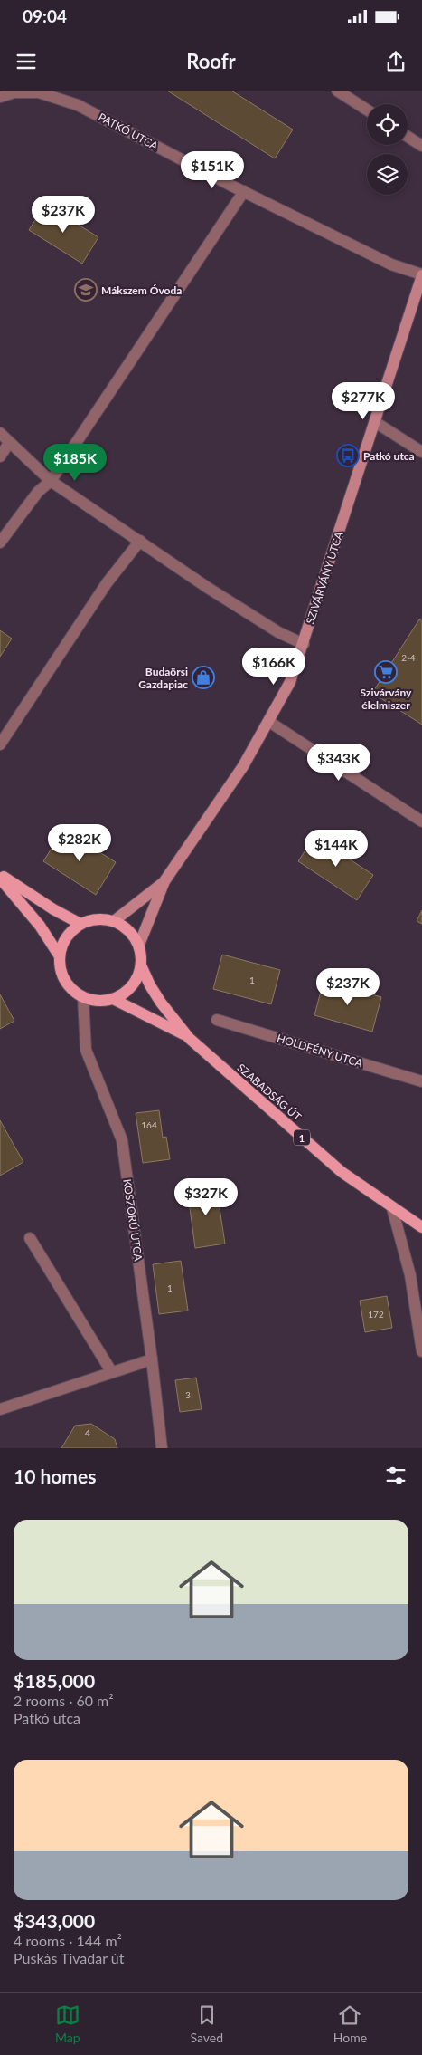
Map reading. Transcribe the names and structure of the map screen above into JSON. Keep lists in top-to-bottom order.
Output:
{
  "streets": {
    "main road": ["SZABADSÁG ÚT", "1"],
    "street": [
      "PATKÓ UTCA",
      "SZIVÁRVÁNY UTCA",
      "HOLDFÉNY UTCA",
      "KOSZORÚ UTCA"
    ]
  },
  "crossings": [
    ["PATKÓ UTCA", "SZIVÁRVÁNY UTCA"],
    ["SZIVÁRVÁNY UTCA", "SZABADSÁG ÚT"],
    ["SZIVÁRVÁNY UTCA", "KOSZORÚ UTCA"],
    ["SZABADSÁG ÚT", "KOSZORÚ UTCA"]
  ],
  "places": {
    "school or university": ["Mákszem Óvoda"],
    "bus stop": ["Patkó utca"],
    "supermarket": ["Szivárvány élelmiszer"],
    "shop": ["Budaörsi Gazdapiac"]
  },
  "house_numbers": [
    "2-4",
    "1",
    "164",
    "1",
    "172",
    "3",
    "4"
  ],
  "page": {
    "status": "09:04",
    "header": "Roofr",
    "price": [
      "$151K",
      "$237K",
      "$277K",
      "$185K",
      "$166K",
      "$343K",
      "$282K",
      "$144K",
      "$237K",
      "$327K"
    ],
    "heading": "10 homes",
    "list": [
      {
        "name": "$185,000",
        "note": "2 rooms · 60 m² · Patkó utca"
      },
      {
        "name": "$343,000",
        "note": "4 rooms · 144 m² · Puskás Tivadar út"
      }
    ],
    "tabs": ["Map", "Saved", "Home"]
  }
}
